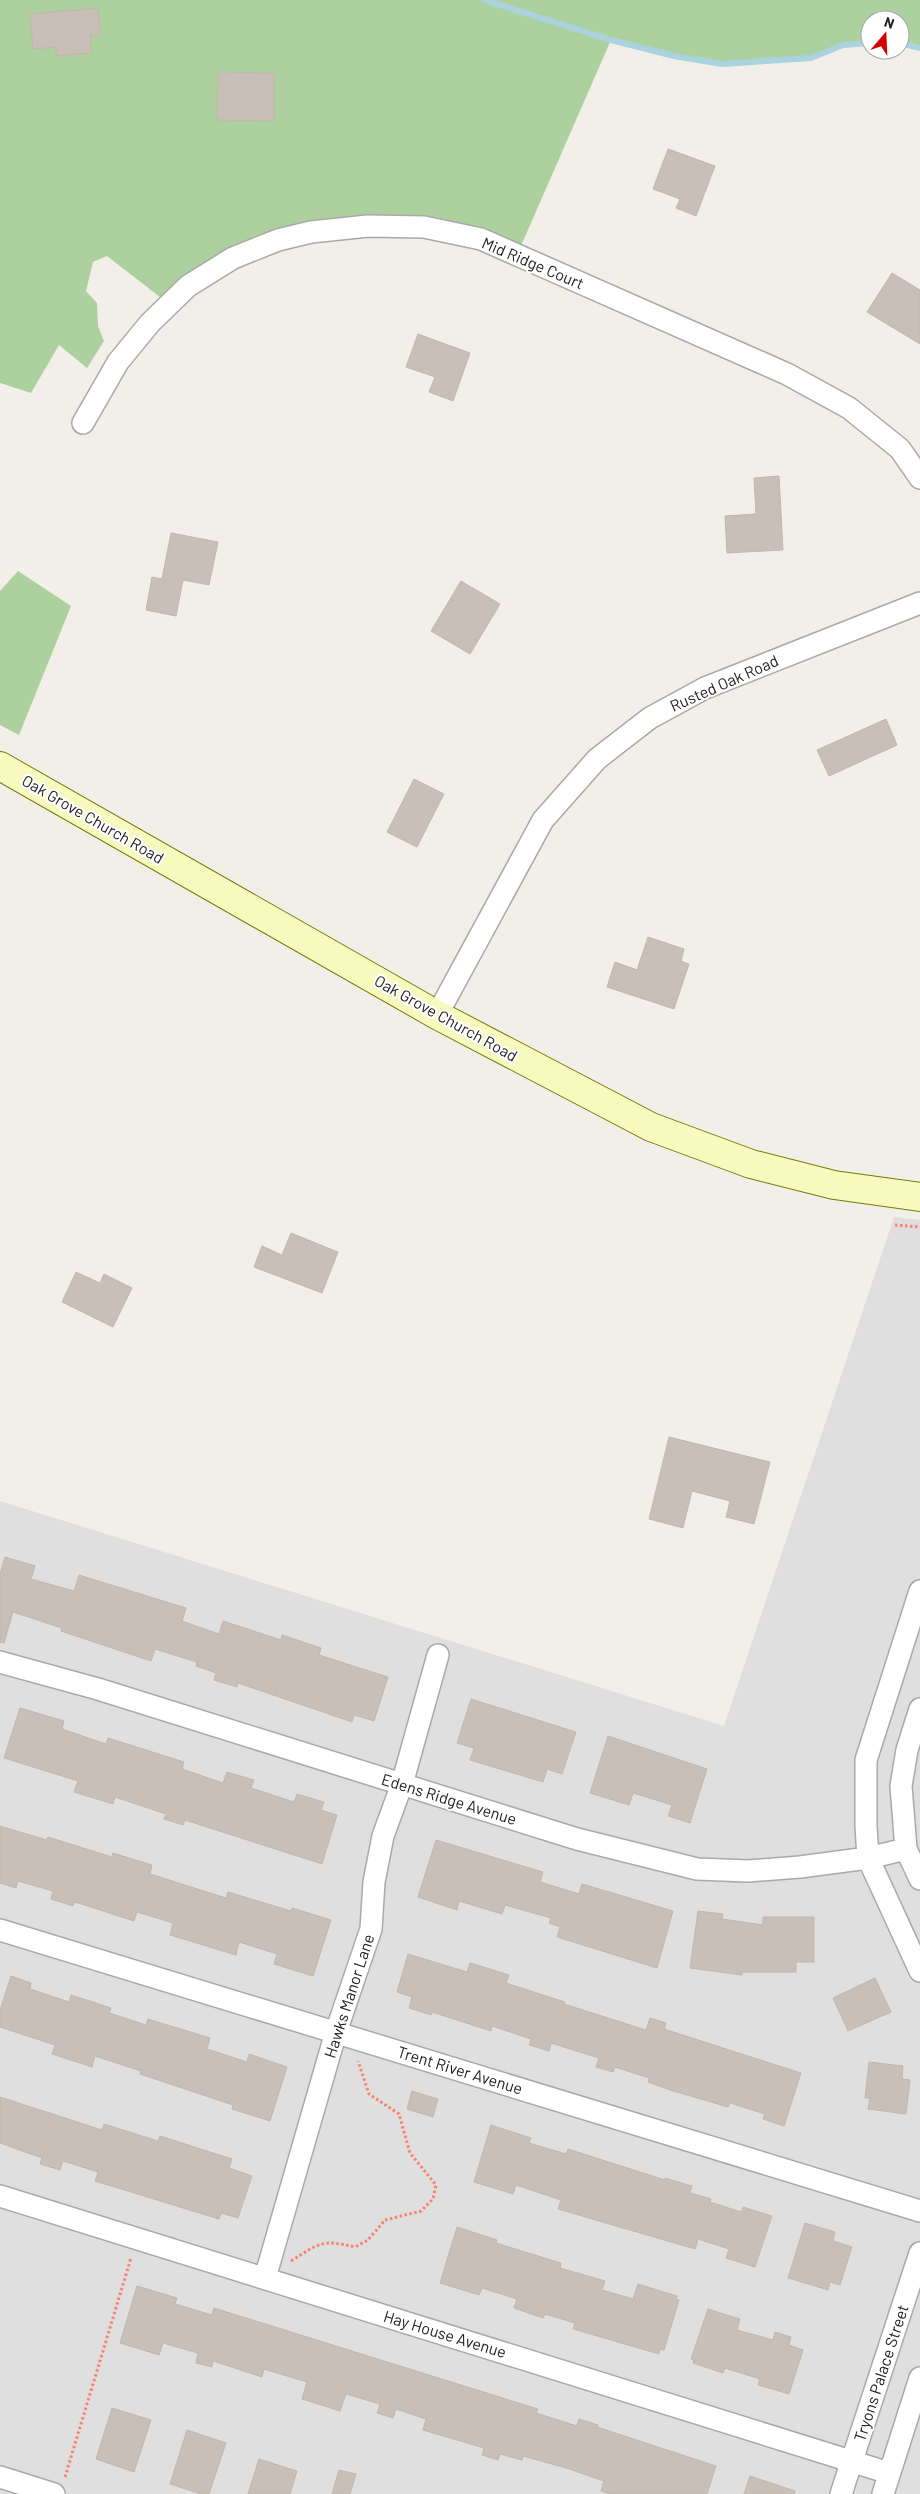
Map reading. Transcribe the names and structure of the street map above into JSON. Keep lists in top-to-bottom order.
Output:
{
  "streets": {
    "main road": ["Oak Grove Church Road"],
    "street": [
      "Mid Ridge Court",
      "Rusted Oak Road",
      "Edens Ridge Avenue",
      "Hawks Manor Lane",
      "Trent River Avenue",
      "Hay House Avenue",
      "Tryons Palace Street"
    ]
  },
  "crossings": [
    ["Rusted Oak Road", "Oak Grove Church Road"],
    ["Edens Ridge Avenue", "Hawks Manor Lane"],
    ["Hawks Manor Lane", "Trent River Avenue"],
    ["Hawks Manor Lane", "Hay House Avenue"],
    ["Hay House Avenue", "Tryons Palace Street"]
  ],
  "north": "top"
}
